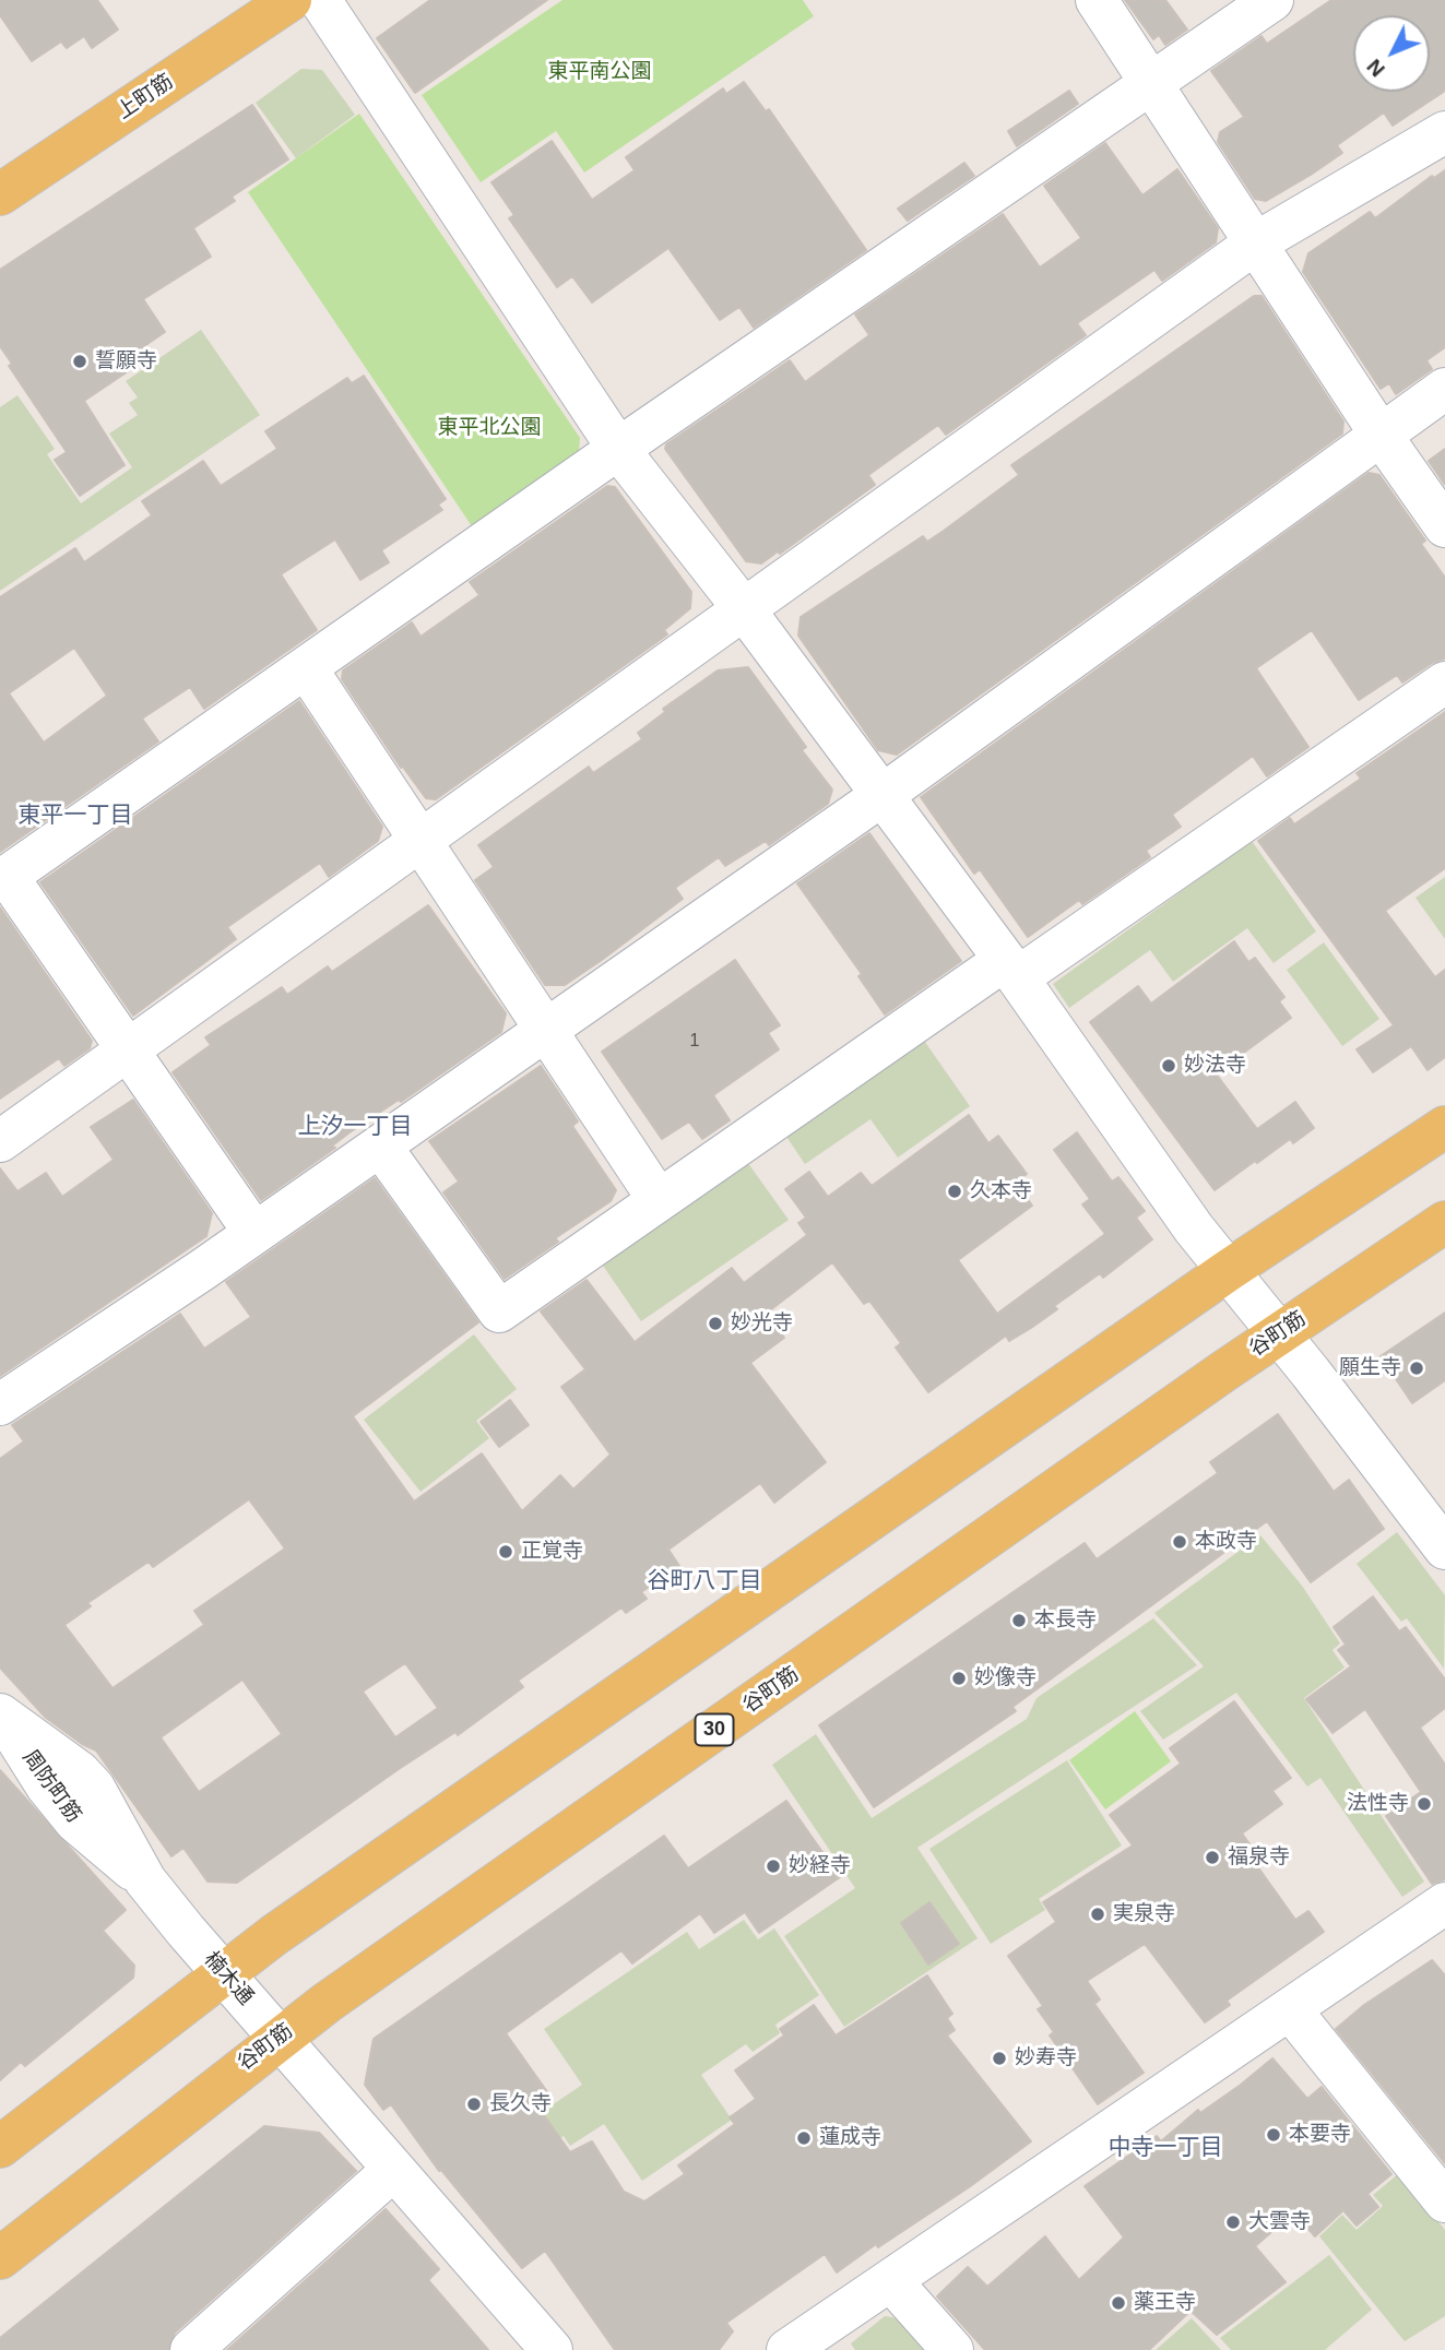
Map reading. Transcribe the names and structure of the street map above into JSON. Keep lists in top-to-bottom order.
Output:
{
  "streets": {
    "main road": ["上町筋", "谷町筋", "30"],
    "street": ["楠木通"]
  },
  "crossings": [
    ["谷町筋", "楠木通"]
  ],
  "districts": [
    "東平一丁目",
    "上汐一丁目",
    "谷町八丁目",
    "中寺一丁目"
  ],
  "parks": ["東平南公園", "東平北公園"],
  "places": [
    "誓願寺",
    "妙法寺",
    "久本寺",
    "妙光寺",
    "願生寺",
    "本政寺",
    "正覚寺",
    "本長寺",
    "妙像寺",
    "法性寺",
    "福泉寺",
    "妙経寺",
    "実泉寺",
    "妙寿寺",
    "長久寺",
    "本要寺",
    "蓮成寺",
    "大雲寺",
    "薬王寺"
  ],
  "house_numbers": ["1"],
  "north": "bottom left"
}
